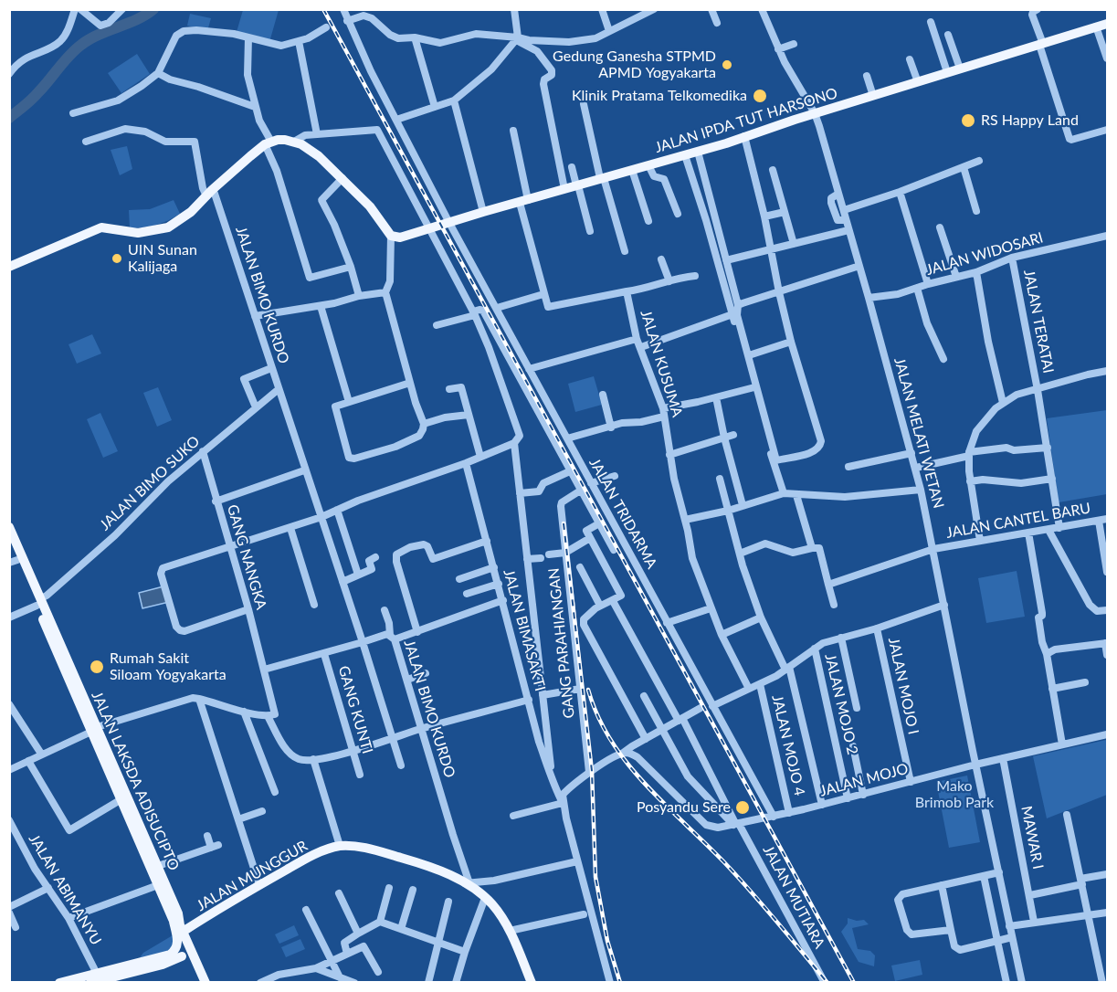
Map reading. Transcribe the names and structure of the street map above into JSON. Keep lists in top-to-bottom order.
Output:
{
  "streets": {
    "main road": ["JALAN IPDA TUT HARSONO", "JALAN LAKSDA ADISUCIPTO", "JALAN MUNGGUR"],
    "street": [
      "JALAN WIDOSARI",
      "JALAN BIMO KURDO",
      "JALAN TERATAI",
      "JALAN KUSUMA",
      "JALAN MELATI WETAN",
      "JALAN BIMO SUKO",
      "JALAN TRIDARMA",
      "JALAN CANTEL BARU",
      "GANG NANGKA",
      "JALAN BIMASAKTI",
      "GANG PARAHIANGAN",
      "JALAN MOJO I",
      "JALAN MOJO 2",
      "GANG KUNTI",
      "JALAN MOJO 4",
      "JALAN MOJO",
      "MAWAR I",
      "JALAN ABIMANYU",
      "JALAN MUTIARA"
    ]
  },
  "crossings": [
    ["JALAN IPDA TUT HARSONO", "JALAN MELATI WETAN"],
    ["JALAN IPDA TUT HARSONO", "JALAN TRIDARMA"],
    ["JALAN WIDOSARI", "JALAN TERATAI"],
    ["JALAN WIDOSARI", "JALAN MELATI WETAN"],
    ["JALAN BIMO KURDO", "JALAN BIMO SUKO"],
    ["JALAN BIMO KURDO", "JALAN MUNGGUR"],
    ["JALAN TERATAI", "JALAN CANTEL BARU"],
    ["JALAN MELATI WETAN", "JALAN CANTEL BARU"],
    ["JALAN MELATI WETAN", "JALAN MOJO"],
    ["JALAN BIMO SUKO", "GANG NANGKA"],
    ["JALAN BIMO SUKO", "JALAN LAKSDA ADISUCIPTO"],
    ["JALAN TRIDARMA", "JALAN MOJO"],
    ["JALAN MOJO I", "JALAN MOJO"],
    ["JALAN MOJO 2", "JALAN MOJO"],
    ["JALAN MOJO 4", "JALAN MOJO"],
    ["JALAN MOJO", "MAWAR I"],
    ["JALAN MOJO", "JALAN MUTIARA"],
    ["JALAN LAKSDA ADISUCIPTO", "JALAN MUNGGUR"]
  ],
  "parks": ["Mako Brimob Park"],
  "places": [
    "Gedung Ganesha STPMD APMD Yogyakarta",
    "Klinik Pratama Telkomedika",
    "RS Happy Land",
    "UIN Sunan Kalijaga",
    "Rumah Sakit Siloam Yogyakarta",
    "Posyandu Sere"
  ]
}
